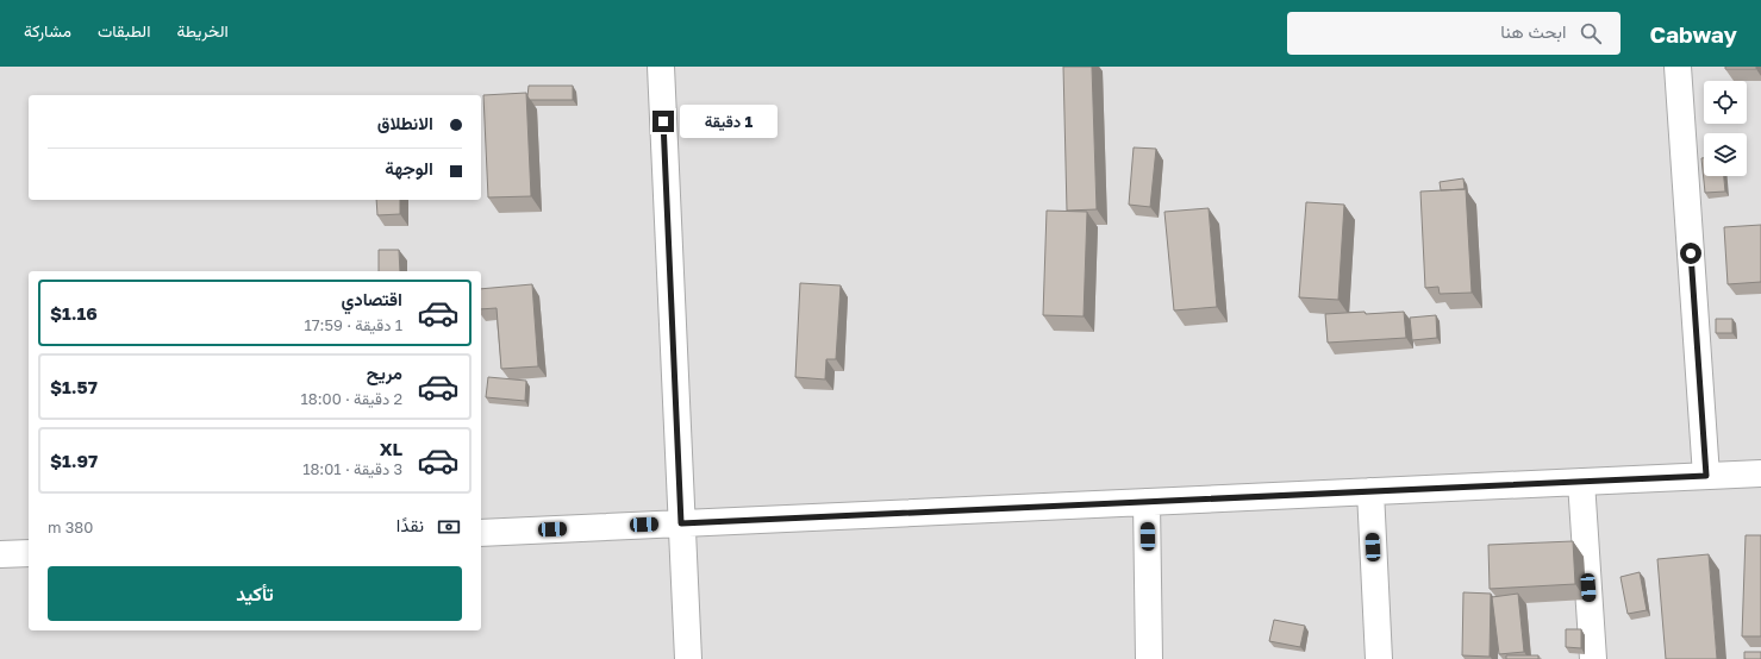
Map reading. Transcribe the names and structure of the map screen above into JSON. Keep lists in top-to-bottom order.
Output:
{
  "page": {
    "header": "Cabway",
    "search": "ابحث هنا",
    "nav": ["الخريطة", "الطبقات", "مشاركة"],
    "banner": ["الانطلاق", "الوجهة"],
    "bubble": "1 دقيقة",
    "list": [
      {
        "name": "اقتصادي",
        "note": "1 دقيقة · 17:59",
        "value": "$1.16"
      },
      {
        "name": "مريح",
        "note": "2 دقيقة · 18:00",
        "value": "$1.57"
      },
      {
        "name": "XL",
        "note": "3 دقيقة · 18:01",
        "value": "$1.97"
      }
    ],
    "pay": ["نقدًا", "380 m"],
    "buttons": "تأكيد"
  }
}
